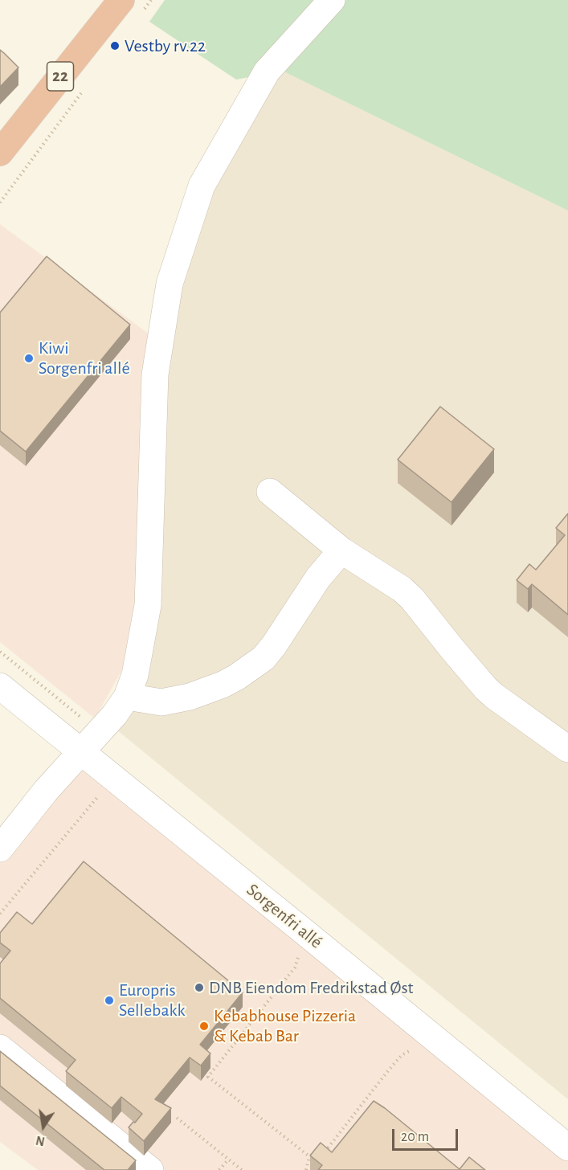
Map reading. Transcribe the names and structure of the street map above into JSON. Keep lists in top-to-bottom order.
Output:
{
  "streets": {
    "highway": ["22"],
    "street": ["Sorgenfri allé"]
  },
  "places": [
    "Vestby rv.22",
    "Kiwi Sorgenfri allé",
    "DNB Eiendom Fredrikstad Øst",
    "Europris Sellebakk",
    "Kebabhouse Pizzeria & Kebab Bar"
  ],
  "scale_bar": "20 m",
  "north": "bottom"
}
